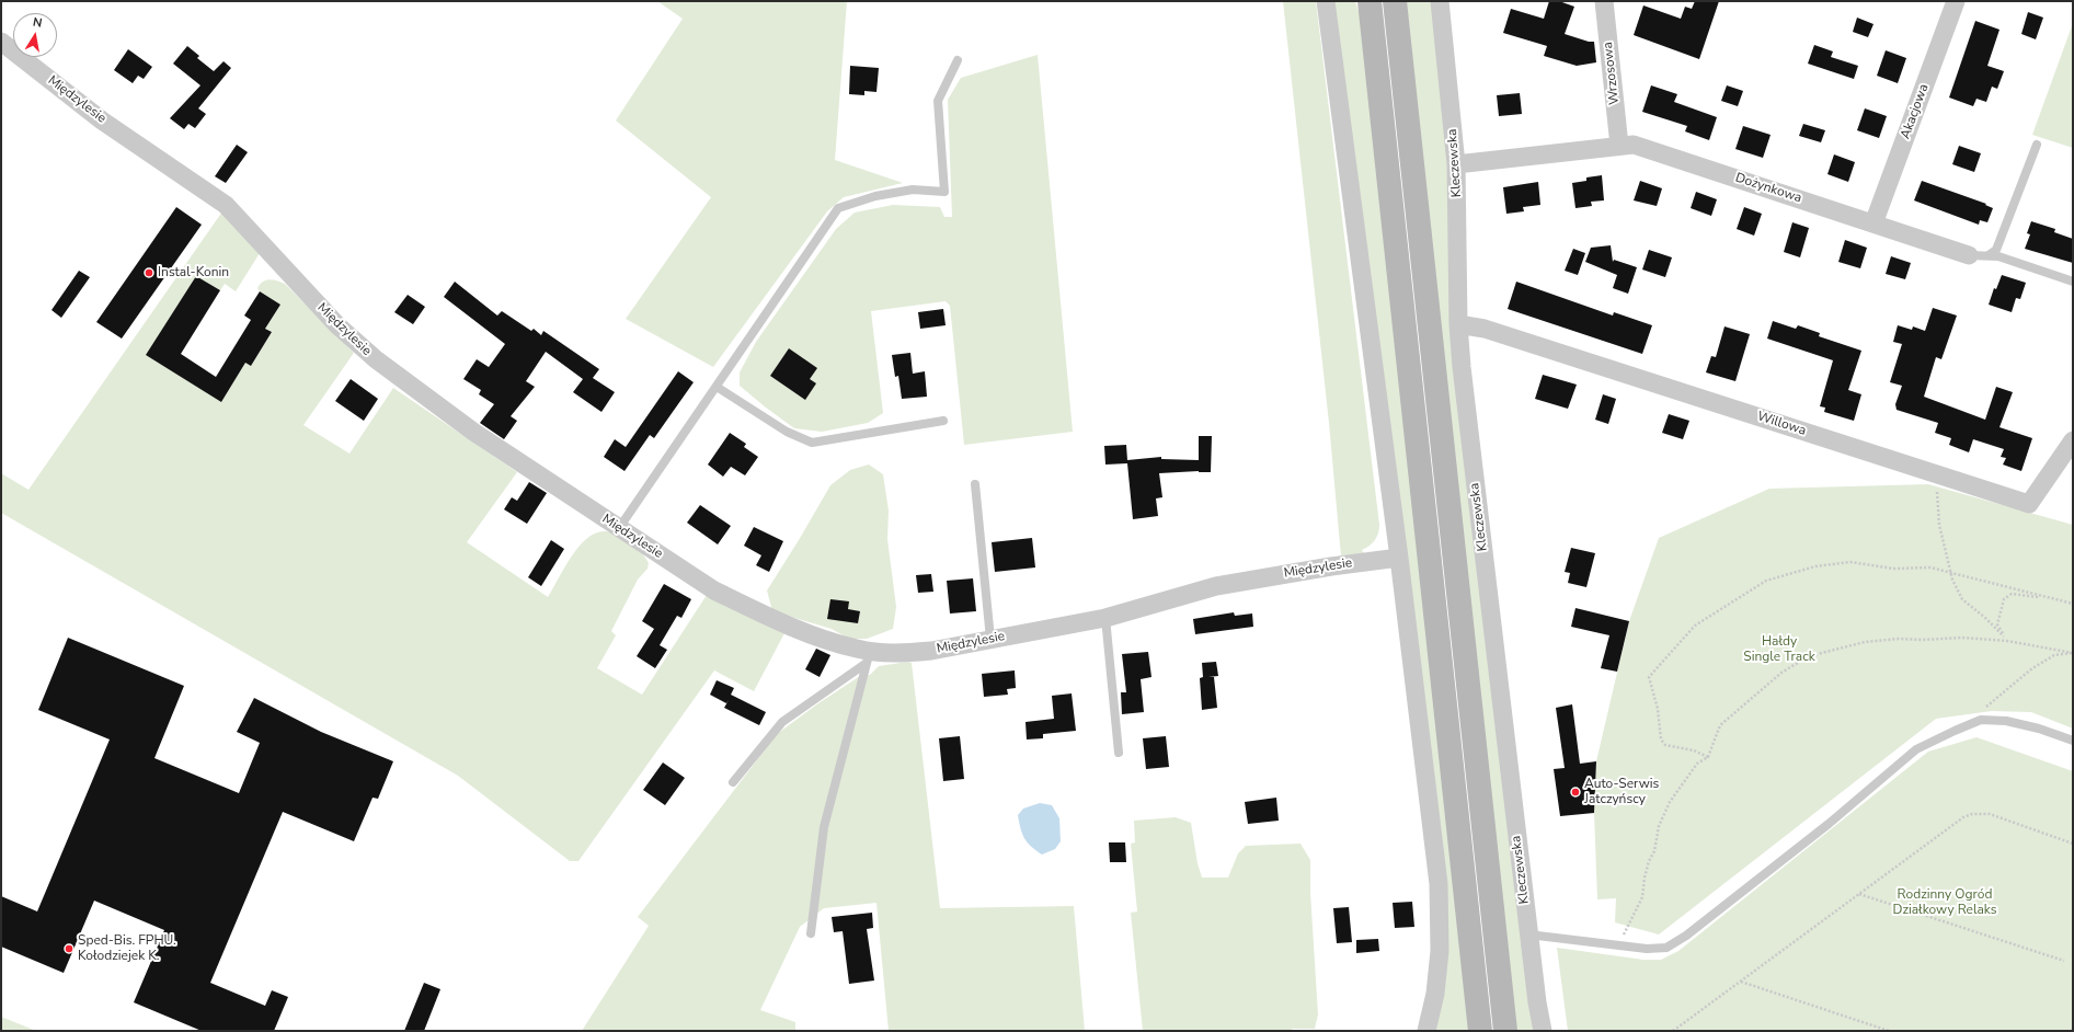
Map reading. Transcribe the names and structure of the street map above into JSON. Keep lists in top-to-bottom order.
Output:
{
  "streets": {
    "street": [
      "Wrzosowa",
      "Międzylesie",
      "Akacjowa",
      "Kleczewska",
      "Dożynkowa",
      "Willowa"
    ]
  },
  "crossings": [
    ["Wrzosowa", "Dożynkowa"],
    ["Akacjowa", "Dożynkowa"],
    ["Kleczewska", "Dożynkowa"],
    ["Kleczewska", "Willowa"]
  ],
  "parks": ["Hałdy Single Track", "Rodzinny Ogród Działkowy Relaks"],
  "places": ["Instal-Konin", "Auto-Serwis Jatczyńscy", "Sped-Bis. FPHU. Kołodziejek K."],
  "north": "top"
}
